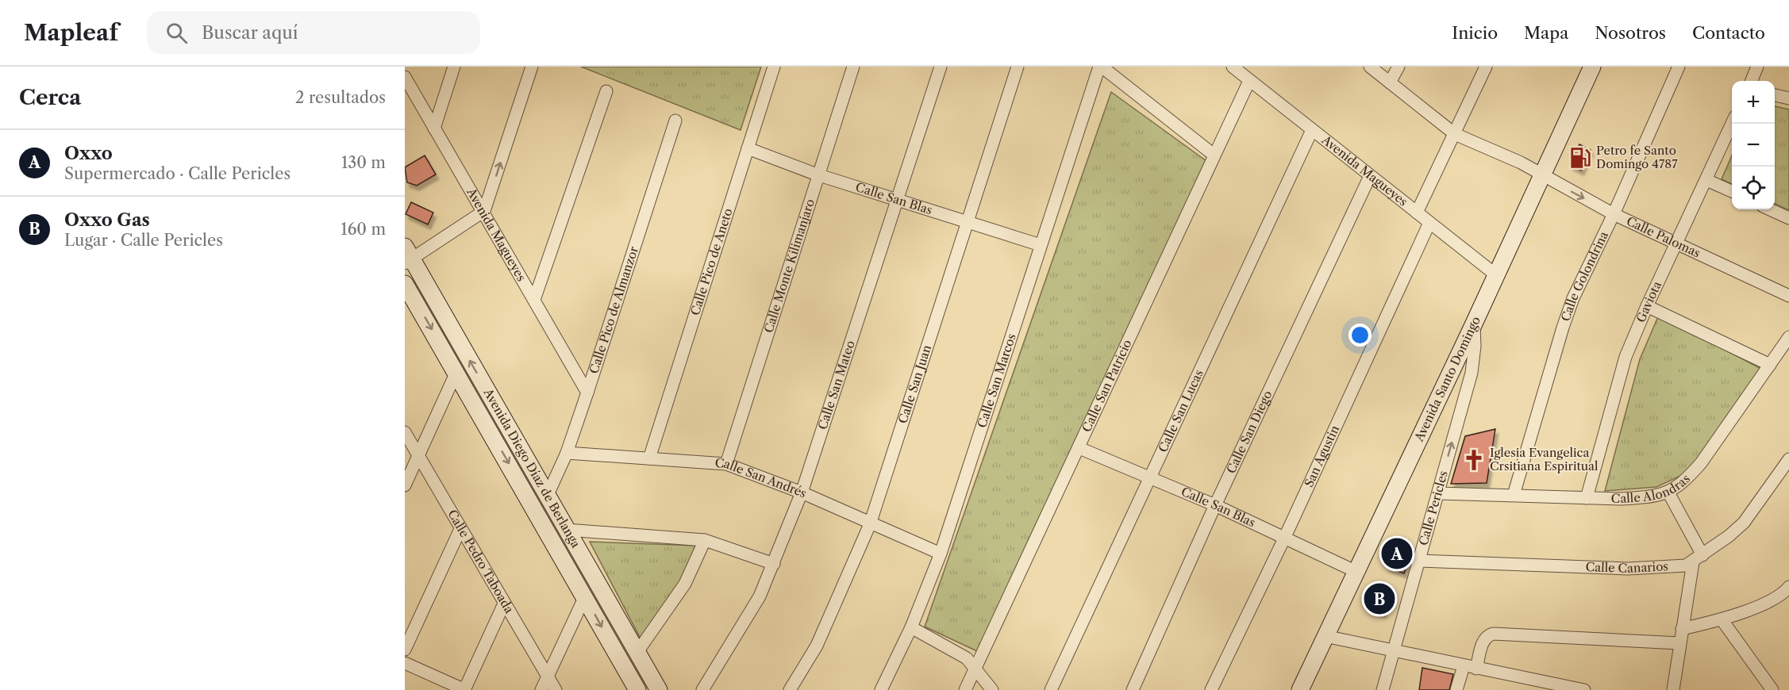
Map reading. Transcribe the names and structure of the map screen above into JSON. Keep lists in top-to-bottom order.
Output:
{
  "streets": {
    "main road": ["Avenida Santo Domingo", "Avenida Diego Díaz de Berlanga"],
    "street": [
      "Avenida Magueyes",
      "Calle San Blas",
      "Calle Palomas",
      "Calle Pico de Aneto",
      "Calle Monte Kilimanjaro",
      "Calle Golondrina",
      "Gaviota",
      "Calle Pico de Almanzor",
      "Calle San Marcos",
      "Calle San Juan",
      "Calle San Mateo",
      "Calle San Patricio",
      "Calle San Lucas",
      "Calle San Diego",
      "San Agustin",
      "Calle San Andrés",
      "Calle Alondras",
      "Calle Pericles",
      "Calle Pedro Taboada",
      "Calle Canarios"
    ]
  },
  "crossings": [
    ["Avenida Magueyes", "Calle Pico de Almanzor"],
    ["Avenida Magueyes", "Avenida Santo Domingo"],
    ["Avenida Magueyes", "Calle San Patricio"],
    ["Avenida Magueyes", "Calle San Lucas"],
    ["Avenida Magueyes", "Calle San Diego"],
    ["Avenida Magueyes", "San Agustin"],
    ["Calle San Blas", "Calle Pico de Aneto"],
    ["Calle San Blas", "Calle Monte Kilimanjaro"],
    ["Calle San Blas", "Avenida Santo Domingo"],
    ["Calle San Blas", "Calle San Marcos"],
    ["Calle San Blas", "Calle San Juan"],
    ["Calle San Blas", "Calle San Mateo"],
    ["Calle San Blas", "Calle San Patricio"],
    ["Calle San Blas", "Calle San Lucas"],
    ["Calle San Blas", "Calle San Diego"],
    ["Calle San Blas", "San Agustin"],
    ["Calle Palomas", "Calle Golondrina"],
    ["Calle Palomas", "Gaviota"],
    ["Calle Palomas", "Avenida Santo Domingo"],
    ["Calle Pico de Aneto", "Calle San Andrés"],
    ["Calle Monte Kilimanjaro", "Calle San Andrés"],
    ["Calle Golondrina", "Calle Alondras"],
    ["Gaviota", "Calle Alondras"],
    ["Calle Pico de Almanzor", "Avenida Diego Díaz de Berlanga"],
    ["Calle Pico de Almanzor", "Calle San Andrés"],
    ["Avenida Santo Domingo", "Calle Pericles"],
    ["Calle San Marcos", "Calle San Andrés"],
    ["Calle San Juan", "Calle San Andrés"],
    ["Calle San Mateo", "Calle San Andrés"],
    ["Calle Alondras", "Calle Pericles"],
    ["Calle Pericles", "Calle Canarios"]
  ],
  "one_way": ["Calle Pericles"],
  "places": {
    "fuel station": ["Petro fe Santo Domingo 4787"],
    "church": ["Iglesia Evangelica Crsitiana Espiritual"]
  },
  "page": {
    "header": "Mapleaf",
    "search": "Buscar aquí",
    "nav": [
      "Inicio",
      "Mapa",
      "Nosotros",
      "Contacto"
    ],
    "heading": ["Cerca", "2 resultados"],
    "map_buttons": ["+", "−"],
    "list": [
      {
        "mark": "A",
        "name": "Oxxo",
        "note": "Supermercado · Calle Pericles",
        "value": "130 m"
      },
      {
        "mark": "B",
        "name": "Oxxo Gas",
        "note": "Lugar · Calle Pericles",
        "value": "160 m"
      }
    ],
    "pins": ["A", "B"]
  }
}
